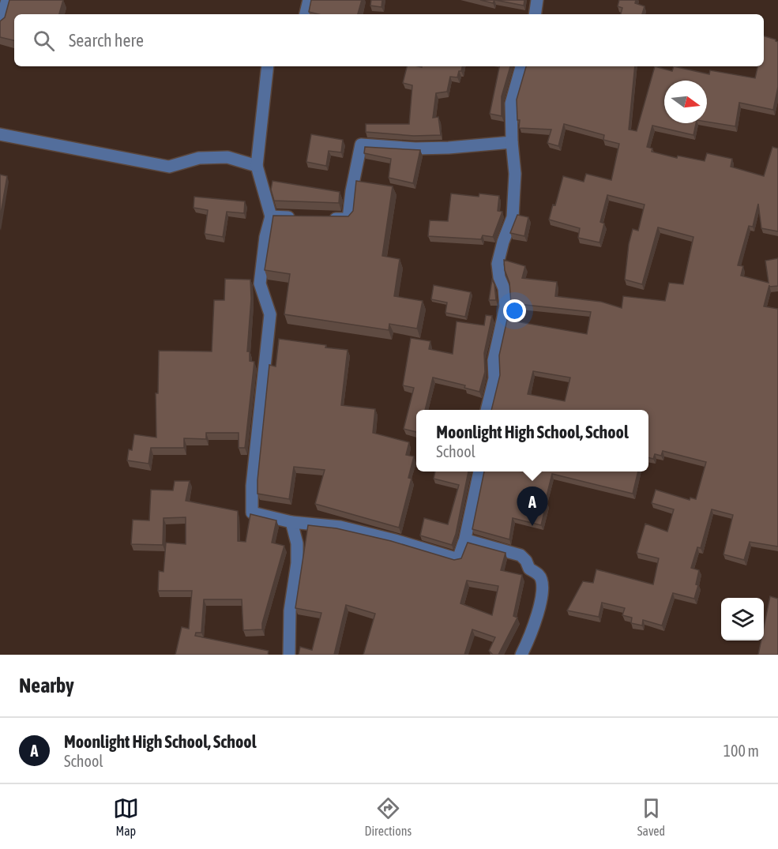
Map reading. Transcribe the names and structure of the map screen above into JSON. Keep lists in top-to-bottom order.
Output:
{
  "north": "right",
  "page": {
    "search": "Search here",
    "popup": ["Moonlight High School, School", "School"],
    "pins": "A",
    "heading": "Nearby",
    "list": [
      {
        "mark": "A",
        "name": "Moonlight High School, School",
        "note": "School",
        "value": "100 m"
      }
    ],
    "nav": ["Map", "Directions", "Saved"]
  }
}
